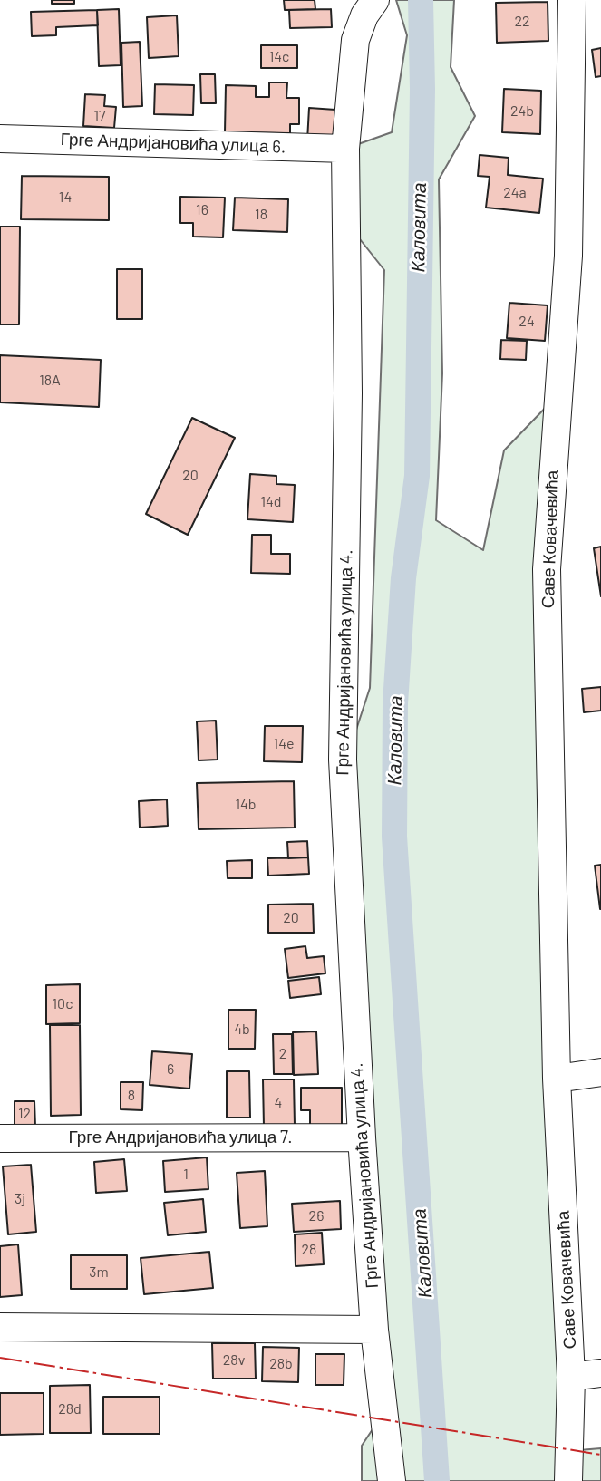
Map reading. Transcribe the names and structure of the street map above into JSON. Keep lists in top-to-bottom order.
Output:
{
  "streets": {
    "street": [
      "Грге Андријановића улица 6.",
      "Саве Ковачевића",
      "Грге Андријановића улица 4.",
      "Грге Андријановића улица 7."
    ]
  },
  "crossings": [
    ["Грге Андријановића улица 6.", "Грге Андријановића улица 4."],
    ["Грге Андријановића улица 4.", "Грге Андријановића улица 7."]
  ],
  "water": ["Каловита"],
  "house_numbers": [
    "22",
    "14c",
    "24b",
    "17",
    "24a",
    "14",
    "16",
    "18",
    "24",
    "18A",
    "20",
    "14d",
    "14e",
    "14b",
    "20",
    "10c",
    "4b",
    "2",
    "6",
    "8",
    "4",
    "12",
    "1",
    "3j",
    "26",
    "28",
    "3m",
    "28v",
    "28b",
    "28d"
  ]
}
